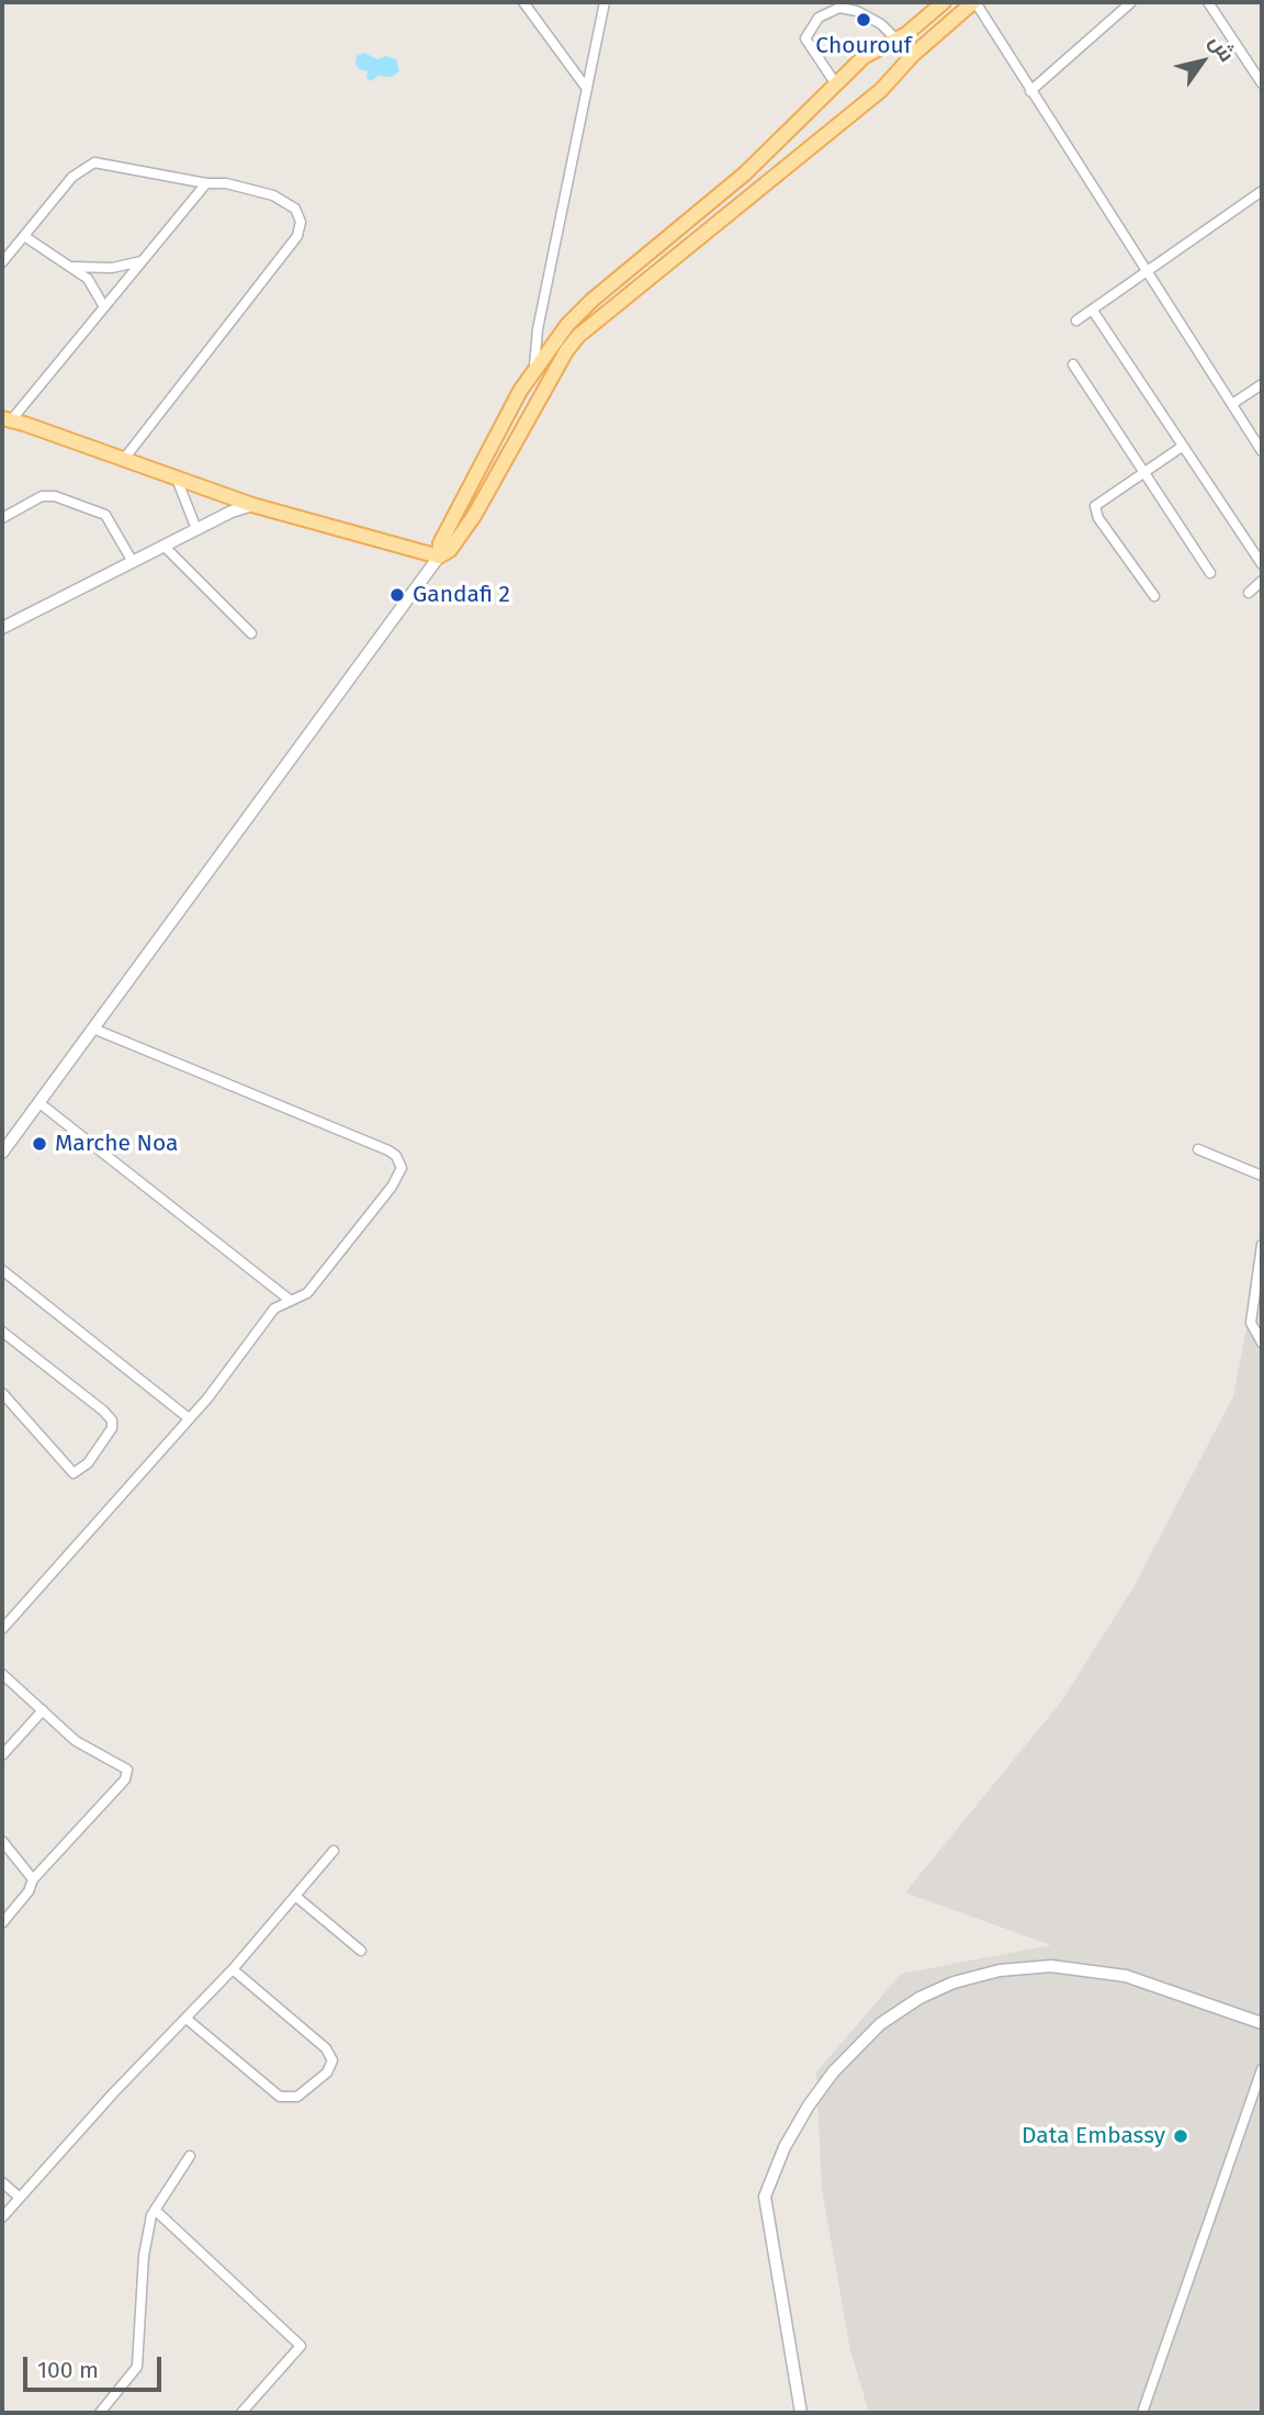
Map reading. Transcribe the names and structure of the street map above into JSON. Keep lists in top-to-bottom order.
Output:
{
  "places": [
    "Chourouf",
    "Gandafi 2",
    "Marche Noa",
    "Data Embassy"
  ],
  "scale_bar": "100 m",
  "north": "top right"
}
